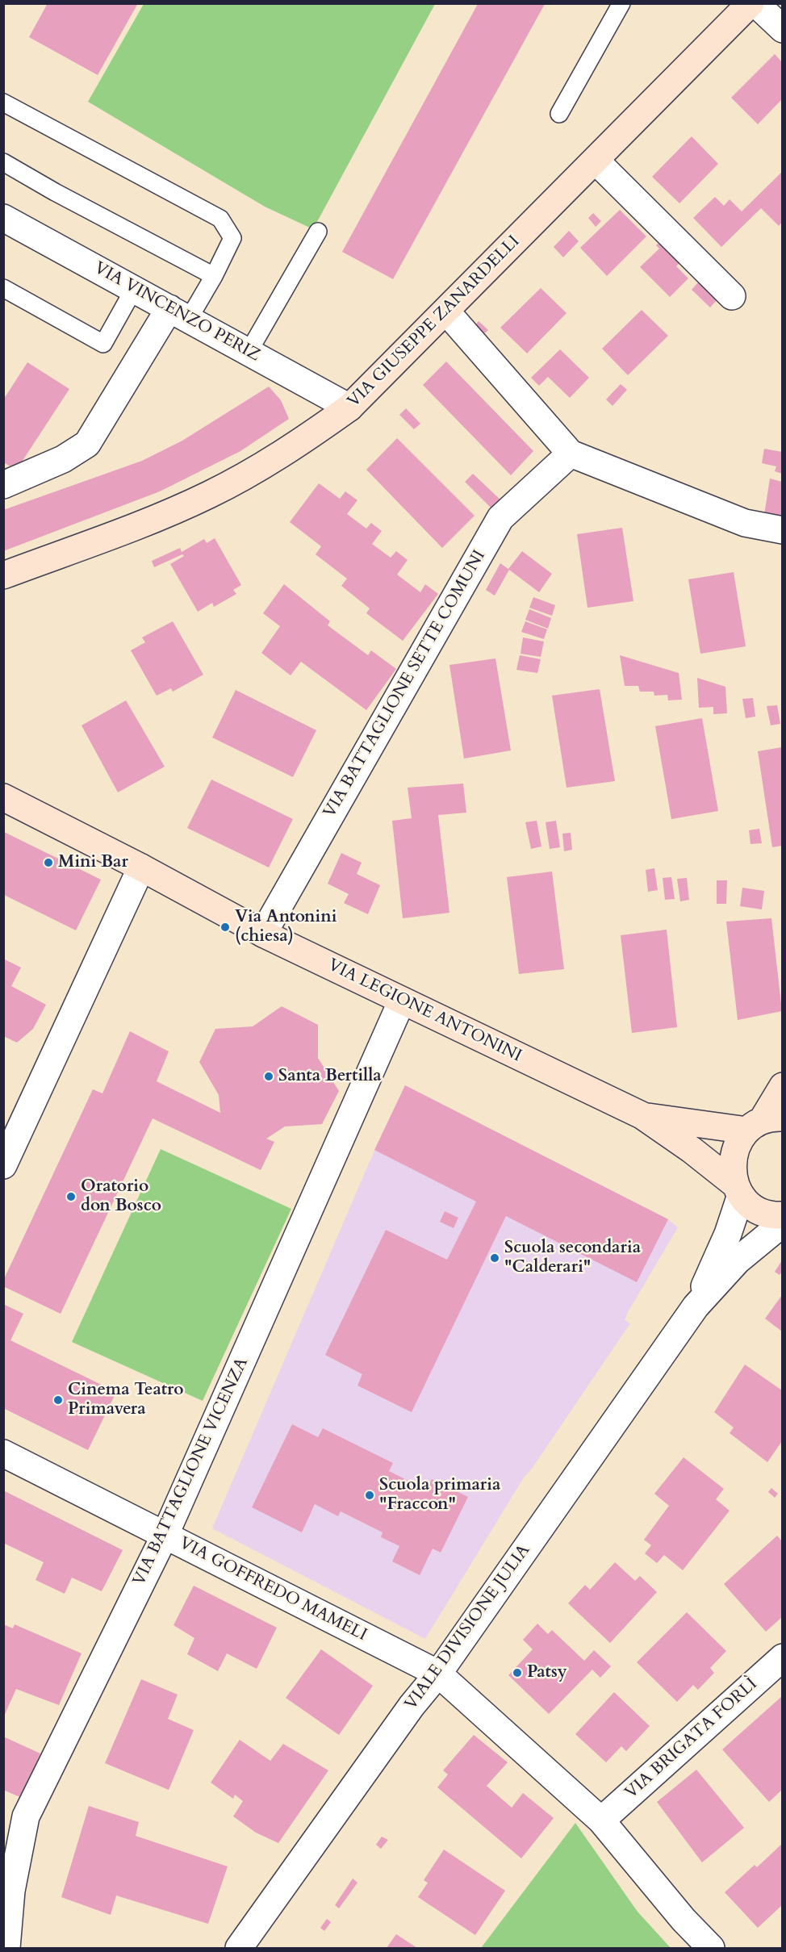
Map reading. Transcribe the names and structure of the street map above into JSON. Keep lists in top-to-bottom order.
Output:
{
  "streets": {
    "street": [
      "VIA VINCENZO PERIZ",
      "VIA GIUSEPPE ZANARDELLI",
      "VIA BATTAGLIONE SETTE COMUNI",
      "VIA LEGIONE ANTONINI",
      "VIA BATTAGLIONE VICENZA",
      "VIA GOFFREDO MAMELI",
      "VIALE DIVISIONE JULIA",
      "VIA BRIGATA FORLÌ"
    ]
  },
  "crossings": [
    ["VIA VINCENZO PERIZ", "VIA GIUSEPPE ZANARDELLI"],
    ["VIA BATTAGLIONE SETTE COMUNI", "VIA LEGIONE ANTONINI"],
    ["VIA LEGIONE ANTONINI", "VIA BATTAGLIONE VICENZA"],
    ["VIA LEGIONE ANTONINI", "VIALE DIVISIONE JULIA"],
    ["VIA BATTAGLIONE VICENZA", "VIA GOFFREDO MAMELI"],
    ["VIA GOFFREDO MAMELI", "VIALE DIVISIONE JULIA"],
    ["VIA GOFFREDO MAMELI", "VIA BRIGATA FORLÌ"]
  ],
  "places": [
    "Mini Bar",
    "Via Antonini (chiesa)",
    "Santa Bertilla",
    "Oratorio don Bosco",
    "Scuola secondaria \"Calderari\"",
    "Cinema Teatro Primavera",
    "Scuola primaria \"Fraccon\"",
    "Patsy"
  ]
}
